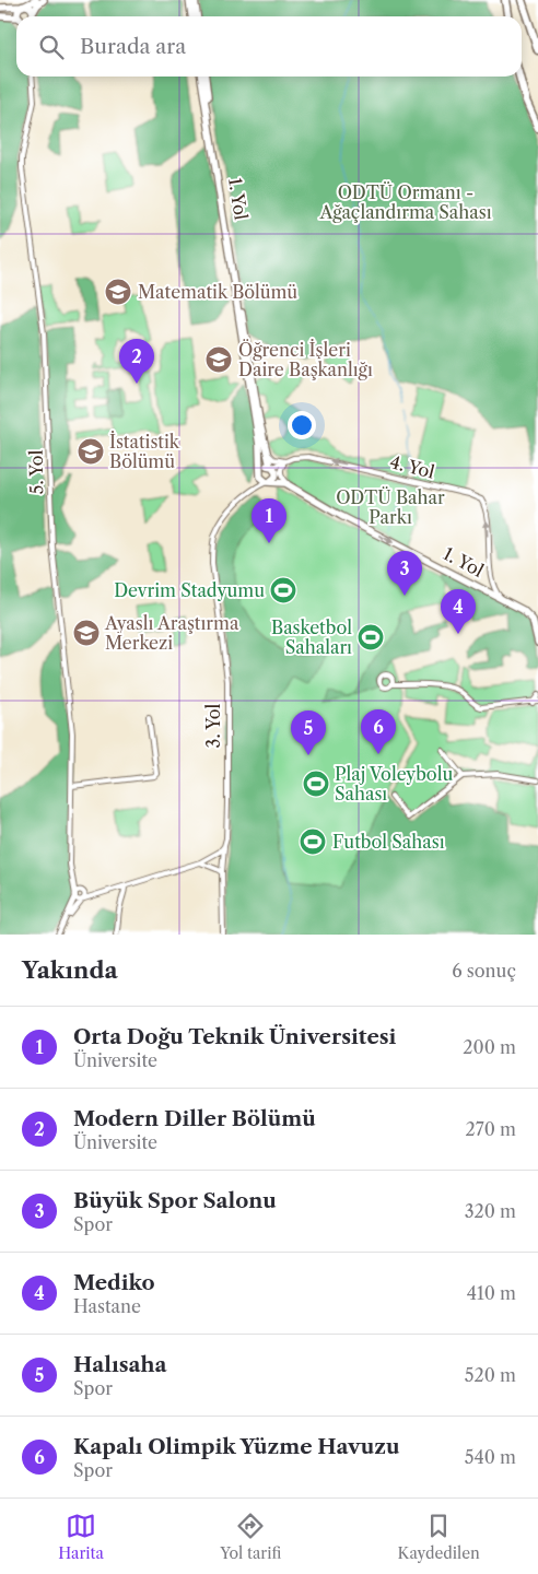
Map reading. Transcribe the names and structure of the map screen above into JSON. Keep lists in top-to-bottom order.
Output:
{
  "streets": {
    "main road": ["1. Yol"],
    "street": ["4. Yol", "5. Yol", "3. Yol"]
  },
  "crossings": [
    ["1. Yol", "4. Yol"],
    ["1. Yol", "3. Yol"],
    ["4. Yol", "3. Yol"]
  ],
  "one_way": ["4. Yol"],
  "parks": ["ODTÜ Ormanı - Ağaçlandırma Sahası", "ODTÜ Bahar Parkı"],
  "places": {
    "school or university": [
      "Matematik Bölümü",
      "Öğrenci İşleri Daire Başkanlığı",
      "İstatistik Bölümü",
      "Ayaslı Araştırma Merkezi"
    ],
    "sports": [
      "Devrim Stadyumu",
      "Basketbol Sahaları",
      "Plaj Voleybolu Sahası",
      "Futbol Sahası"
    ]
  },
  "page": {
    "search": "Burada ara",
    "pins": [
      "2",
      "1",
      "3",
      "4",
      "6",
      "5"
    ],
    "heading": ["Yakında", "6 sonuç"],
    "list": [
      {
        "mark": "1",
        "name": "Orta Doğu Teknik Üniversitesi",
        "note": "Üniversite",
        "value": "200 m"
      },
      {
        "mark": "2",
        "name": "Modern Diller Bölümü",
        "note": "Üniversite",
        "value": "270 m"
      },
      {
        "mark": "3",
        "name": "Büyük Spor Salonu",
        "note": "Spor",
        "value": "320 m"
      },
      {
        "mark": "4",
        "name": "Mediko",
        "note": "Hastane",
        "value": "410 m"
      },
      {
        "mark": "5",
        "name": "Halısaha",
        "note": "Spor",
        "value": "520 m"
      },
      {
        "mark": "6",
        "name": "Kapalı Olimpik Yüzme Havuzu",
        "note": "Spor",
        "value": "540 m"
      }
    ],
    "nav": ["Harita", "Yol tarifi", "Kaydedilen"]
  }
}
